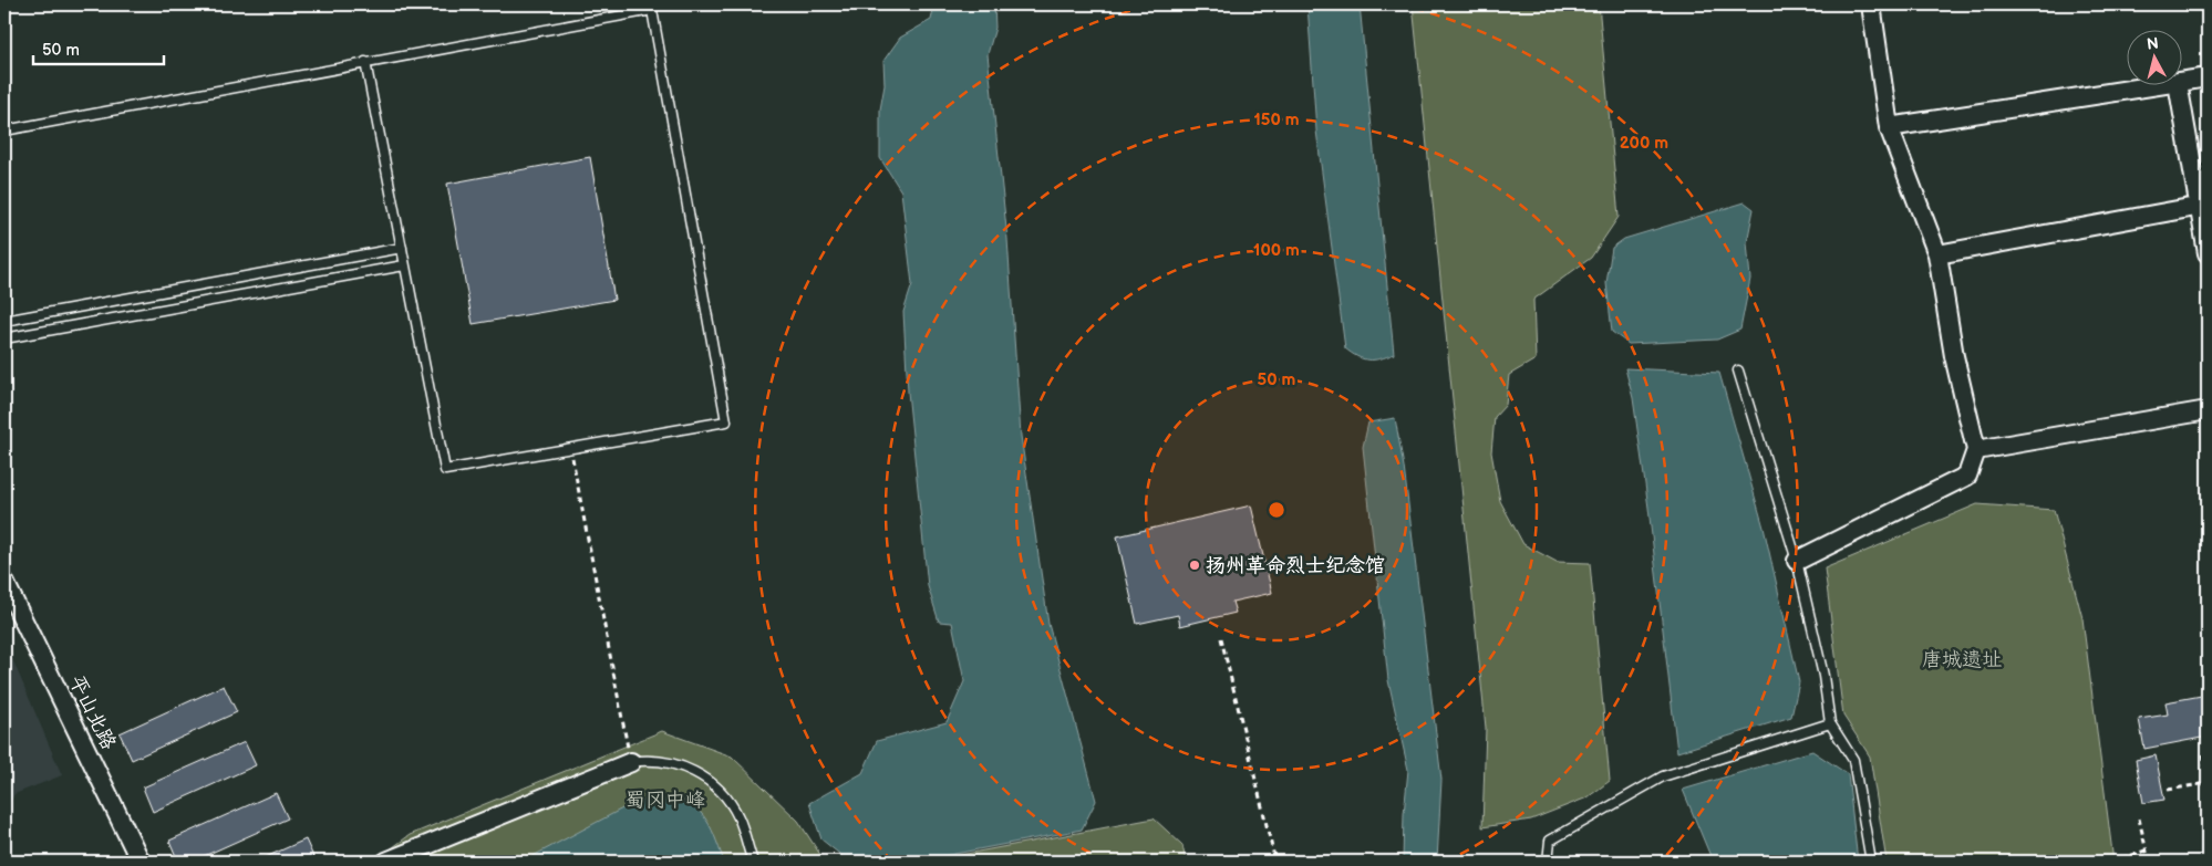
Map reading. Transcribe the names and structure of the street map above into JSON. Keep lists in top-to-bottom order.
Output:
{
  "streets": {
    "street": ["平山北路"]
  },
  "parks": ["唐城遗址", "蜀冈中峰"],
  "places": ["扬州革命烈士纪念馆"],
  "scale_bar": "50 m",
  "north": "top",
  "rings": [
    "150 m",
    "200 m",
    "100 m",
    "50 m"
  ]
}
